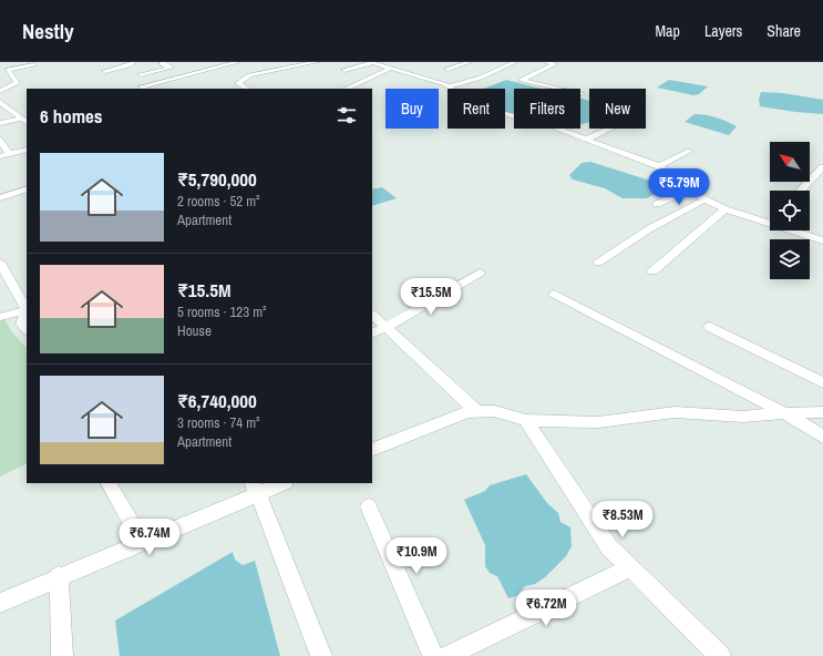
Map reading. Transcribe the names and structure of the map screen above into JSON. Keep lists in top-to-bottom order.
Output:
{
  "north": "top left",
  "page": {
    "header": "Nestly",
    "nav": ["Map", "Layers", "Share"],
    "chip": [
      "Buy",
      "Rent",
      "Filters",
      "New"
    ],
    "heading": "6 homes",
    "list": [
      {
        "name": "₹5,790,000",
        "note": "2 rooms · 52 m² · Apartment"
      },
      {
        "name": "₹15.5M",
        "note": "5 rooms · 123 m² · House"
      },
      {
        "name": "₹6,740,000",
        "note": "3 rooms · 74 m² · Apartment"
      }
    ],
    "price": [
      "₹5.79M",
      "₹15.5M",
      "₹8.53M",
      "₹6.74M",
      "₹10.9M",
      "₹6.72M"
    ]
  }
}
